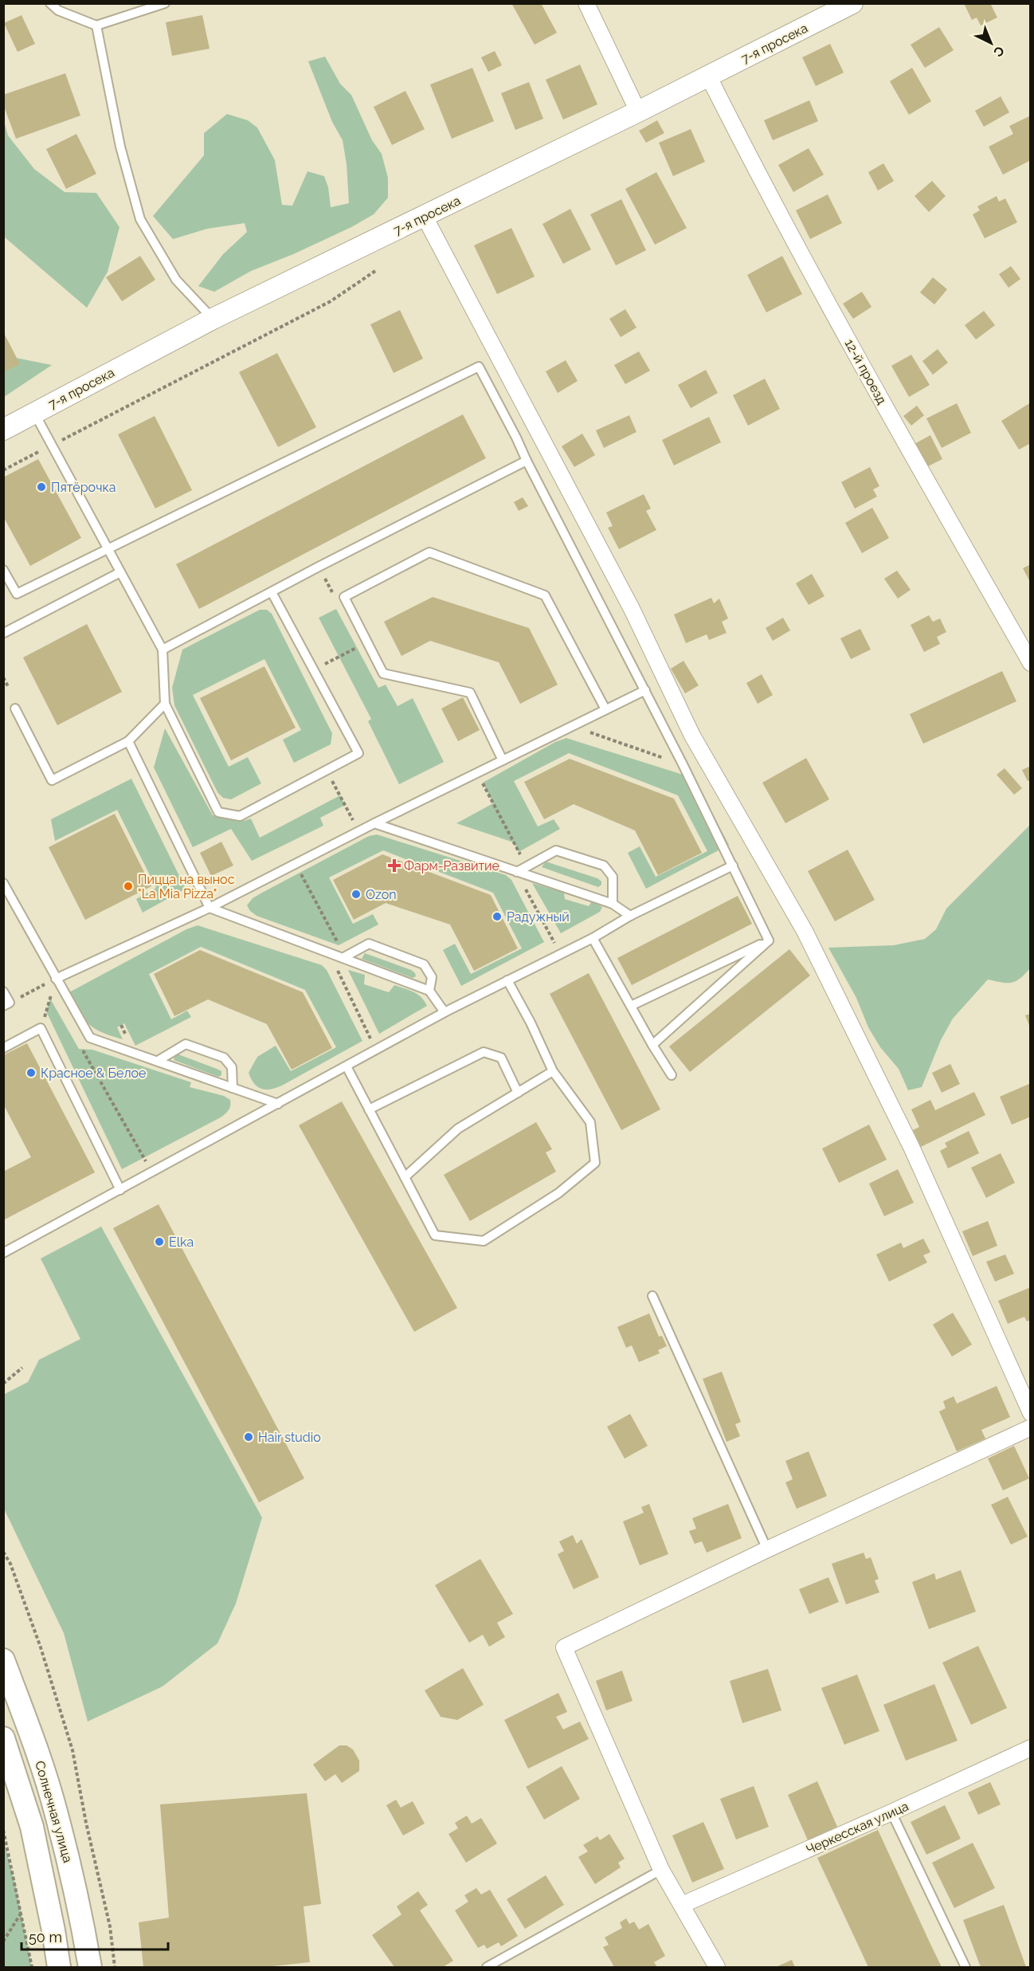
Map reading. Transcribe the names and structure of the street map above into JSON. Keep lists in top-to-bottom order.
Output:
{
  "streets": {
    "main road": ["Солнечная улица"],
    "street": ["7-я просека", "12-й проезд", "Черкесская улица"]
  },
  "crossings": [
    ["7-я просека", "12-й проезд"]
  ],
  "places": {
    "other": [
      "Пятёрочка",
      "Пицца на вынос \"La Mia Pizza\"",
      "Ozon",
      "Радужный",
      "Красное & Белое",
      "Elka",
      "Hair studio"
    ],
    "health": ["Фарм-Развитие"]
  },
  "scale_bar": "50 m",
  "north": "bottom right"
}
